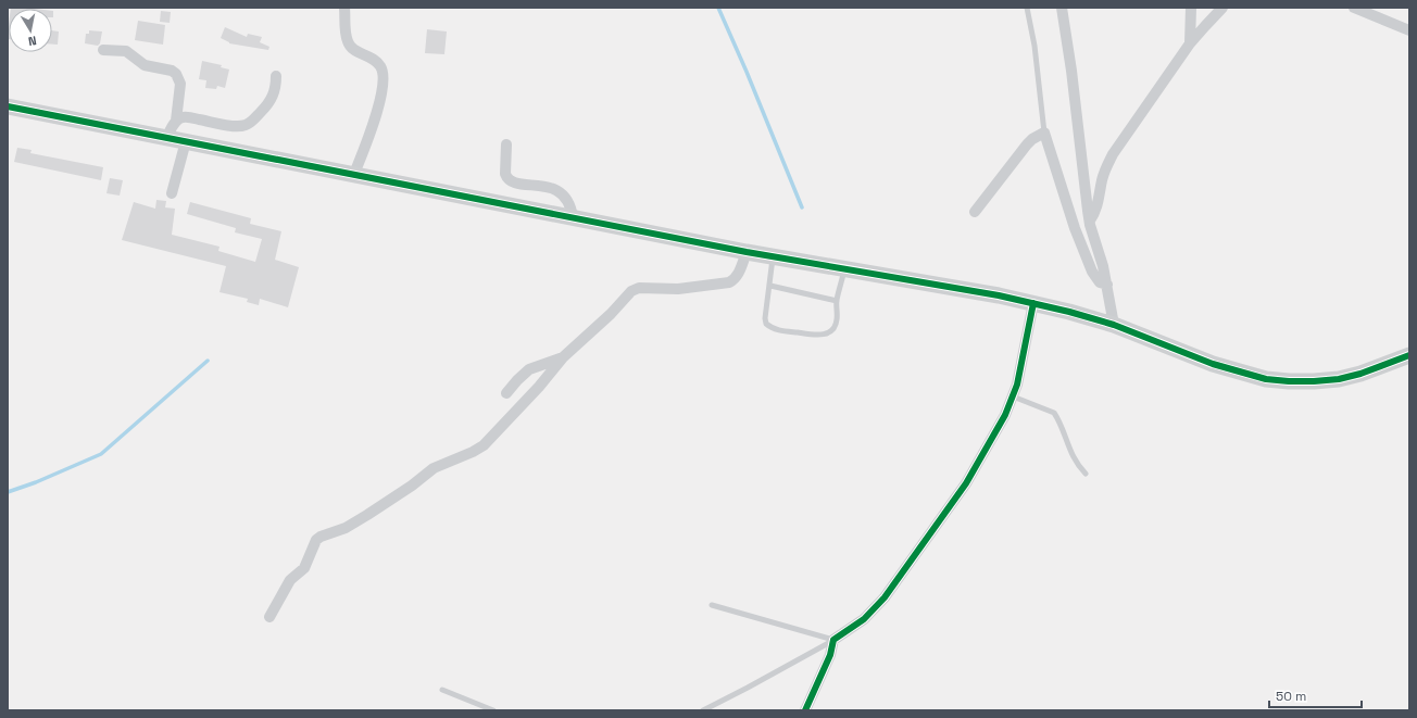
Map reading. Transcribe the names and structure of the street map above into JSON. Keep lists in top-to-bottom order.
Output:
{
  "scale_bar": "50 m",
  "north": "bottom"
}
